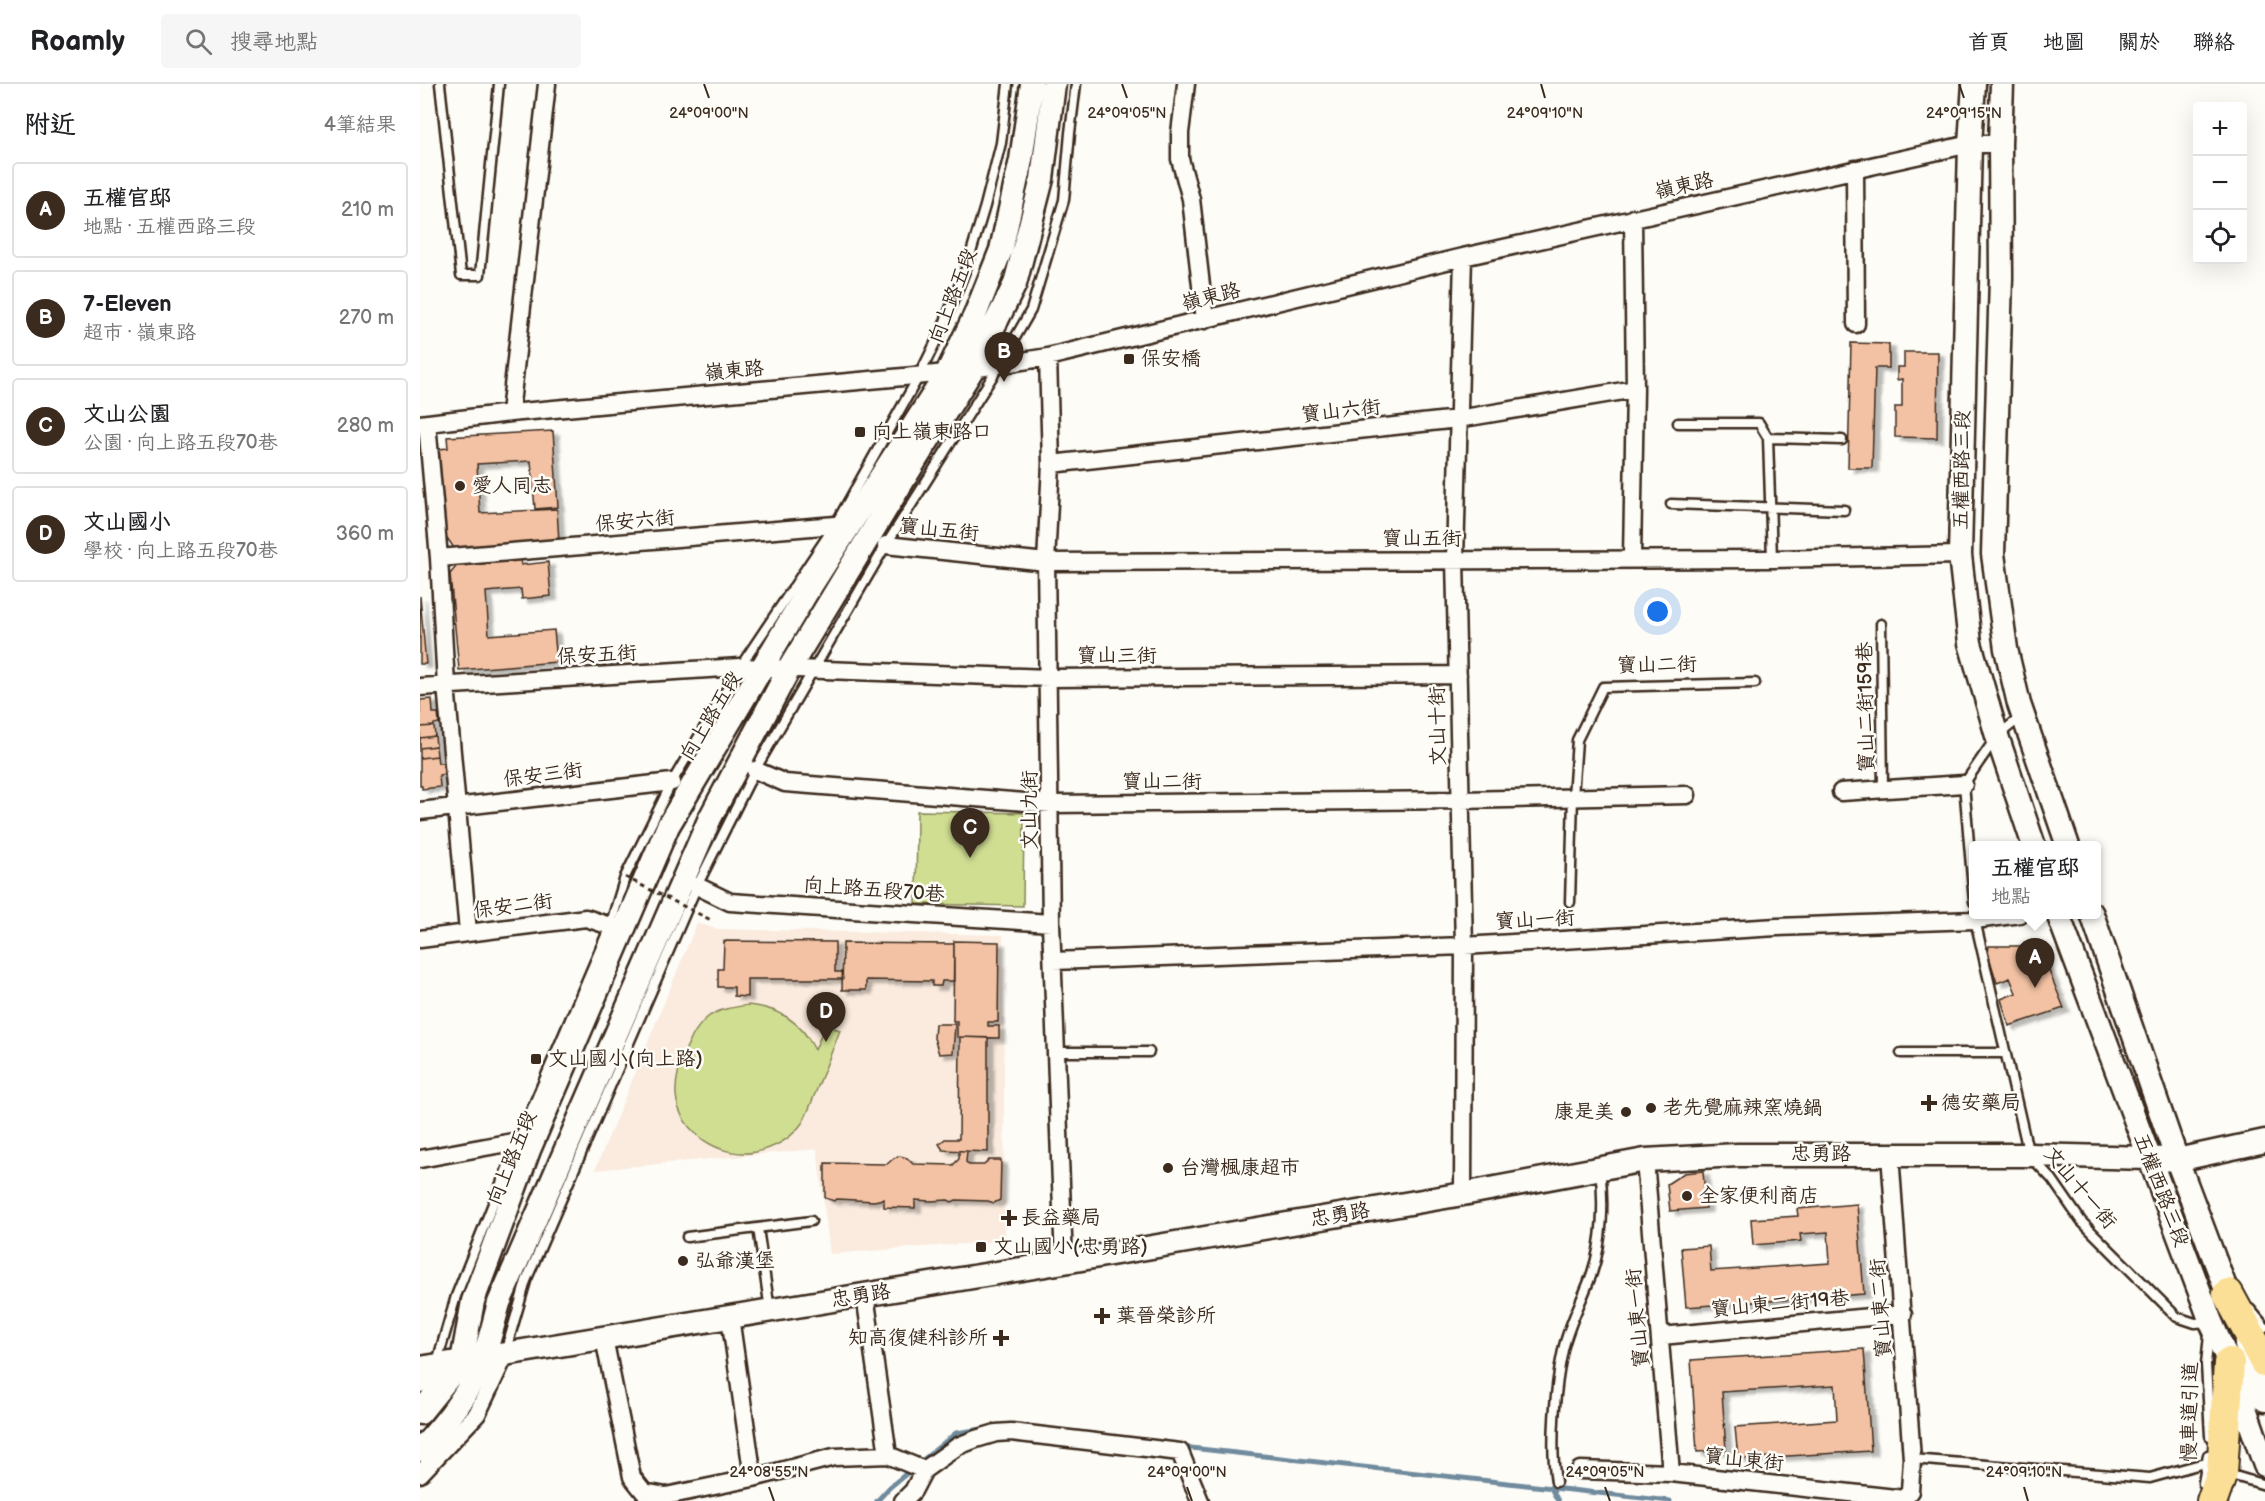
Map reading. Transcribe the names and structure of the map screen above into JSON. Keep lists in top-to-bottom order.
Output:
{
  "streets": {
    "main road": ["向上路五段", "五權西路三段", "忠勇路"],
    "street": [
      "嶺東路",
      "寶山六街",
      "保安六街",
      "寶山五街",
      "保安五街",
      "寶山三街",
      "寶山二街",
      "文山十街",
      "保安三街",
      "文山九街",
      "向上路五段70巷",
      "保安二街",
      "寶山一街",
      "寶山東二街19巷",
      "寶山東二街",
      "寶山東一街",
      "寶山東街"
    ],
    "lane": ["寶山二街159巷", "文山十一街", "慢車道引道"]
  },
  "crossings": [
    ["嶺東路", "向上路五段"],
    ["嶺東路", "五權西路三段"],
    ["嶺東路", "文山十街"],
    ["嶺東路", "文山九街"],
    ["向上路五段", "保安六街"],
    ["向上路五段", "保安五街"],
    ["向上路五段", "寶山三街"],
    ["向上路五段", "保安三街"],
    ["向上路五段", "保安二街"],
    ["向上路五段", "忠勇路"],
    ["寶山六街", "文山十街"],
    ["寶山六街", "文山九街"],
    ["五權西路三段", "寶山五街"],
    ["五權西路三段", "忠勇路"],
    ["五權西路三段", "文山十一街"],
    ["五權西路三段", "慢車道引道"],
    ["寶山五街", "文山十街"],
    ["寶山五街", "文山九街"],
    ["保安五街", "寶山三街"],
    ["寶山三街", "文山十街"],
    ["寶山三街", "文山九街"],
    ["寶山二街", "文山十街"],
    ["寶山二街", "文山九街"],
    ["文山十街", "寶山一街"],
    ["文山十街", "忠勇路"],
    ["文山九街", "向上路五段70巷"],
    ["文山九街", "寶山一街"],
    ["文山九街", "忠勇路"],
    ["忠勇路", "文山十一街"],
    ["忠勇路", "寶山東二街"],
    ["忠勇路", "寶山東一街"],
    ["文山十一街", "慢車道引道"],
    ["寶山東二街19巷", "寶山東二街"],
    ["寶山東二街19巷", "寶山東一街"],
    ["寶山東二街", "寶山東街"],
    ["寶山東一街", "寶山東街"]
  ],
  "places": {
    "transit": [
      "保安橋",
      "向上嶺東路口",
      "文山國小(向上路)",
      "文山國小(忠勇路)"
    ],
    "other": [
      "愛人同志",
      "老先覺麻辣窯燒鍋",
      "康是美",
      "台灣楓康超市",
      "全家便利商店",
      "弘爺漢堡"
    ],
    "health": [
      "德安藥局",
      "長益藥局",
      "葉晉榮診所",
      "知高復健科診所"
    ]
  },
  "page": {
    "header": "Roamly",
    "search": "搜尋地點",
    "nav": [
      "首頁",
      "地圖",
      "關於",
      "聯絡"
    ],
    "heading": ["附近", "4筆結果"],
    "map_buttons": ["+", "−"],
    "list": [
      {
        "mark": "A",
        "name": "五權官邸",
        "note": "地點 · 五權西路三段",
        "value": "210 m"
      },
      {
        "mark": "B",
        "name": "7-Eleven",
        "note": "超市 · 嶺東路",
        "value": "270 m"
      },
      {
        "mark": "C",
        "name": "文山公園",
        "note": "公園 · 向上路五段70巷",
        "value": "280 m"
      },
      {
        "mark": "D",
        "name": "文山國小",
        "note": "學校 · 向上路五段70巷",
        "value": "360 m"
      }
    ],
    "pins": [
      "B",
      "C",
      "A",
      "D"
    ],
    "popup": ["五權官邸", "地點"]
  },
  "coordinates": [
    "24°09'00\"N",
    "24°09'05\"N",
    "24°09'10\"N",
    "24°09'15\"N",
    "24°08'55\"N"
  ]
}
